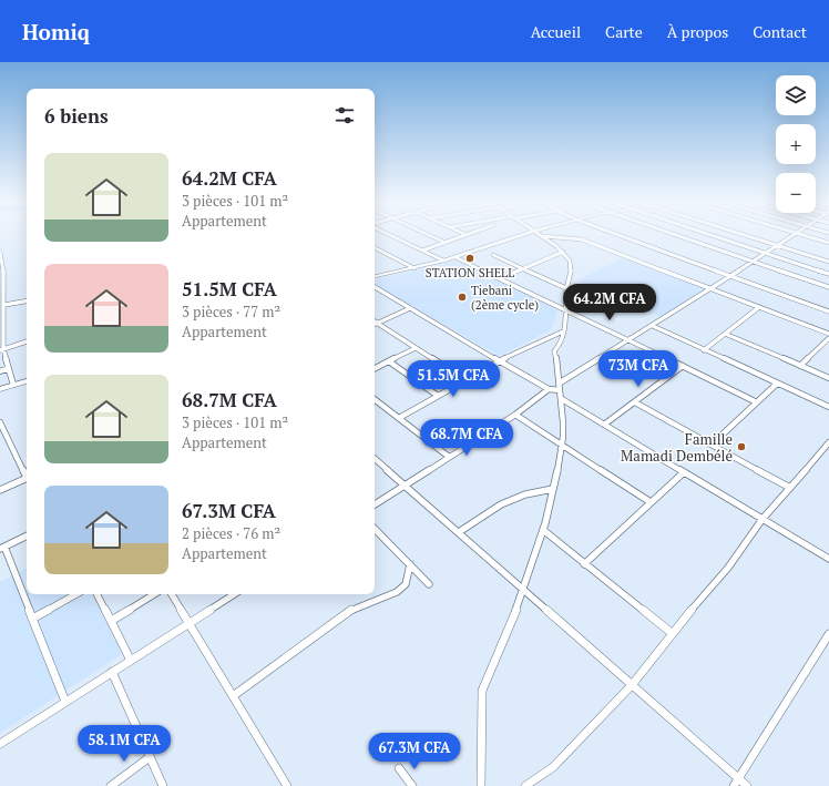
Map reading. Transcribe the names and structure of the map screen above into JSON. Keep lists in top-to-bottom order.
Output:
{
  "places": ["STATION SHELL", "Tiebani (2ème cycle)", "Famille Mamadi Dembélé"],
  "page": {
    "header": "Homiq",
    "nav": [
      "Accueil",
      "Carte",
      "À propos",
      "Contact"
    ],
    "map_buttons": ["+", "−"],
    "heading": "6 biens",
    "list": [
      {
        "name": "64.2M CFA",
        "note": "3 pièces · 101 m² · Appartement"
      },
      {
        "name": "51.5M CFA",
        "note": "3 pièces · 77 m² · Appartement"
      },
      {
        "name": "68.7M CFA",
        "note": "3 pièces · 101 m² · Appartement"
      },
      {
        "name": "67.3M CFA",
        "note": "2 pièces · 76 m² · Appartement"
      }
    ],
    "price": [
      "64.2M CFA",
      "73M CFA",
      "51.5M CFA",
      "68.7M CFA",
      "58.1M CFA",
      "67.3M CFA"
    ]
  }
}
